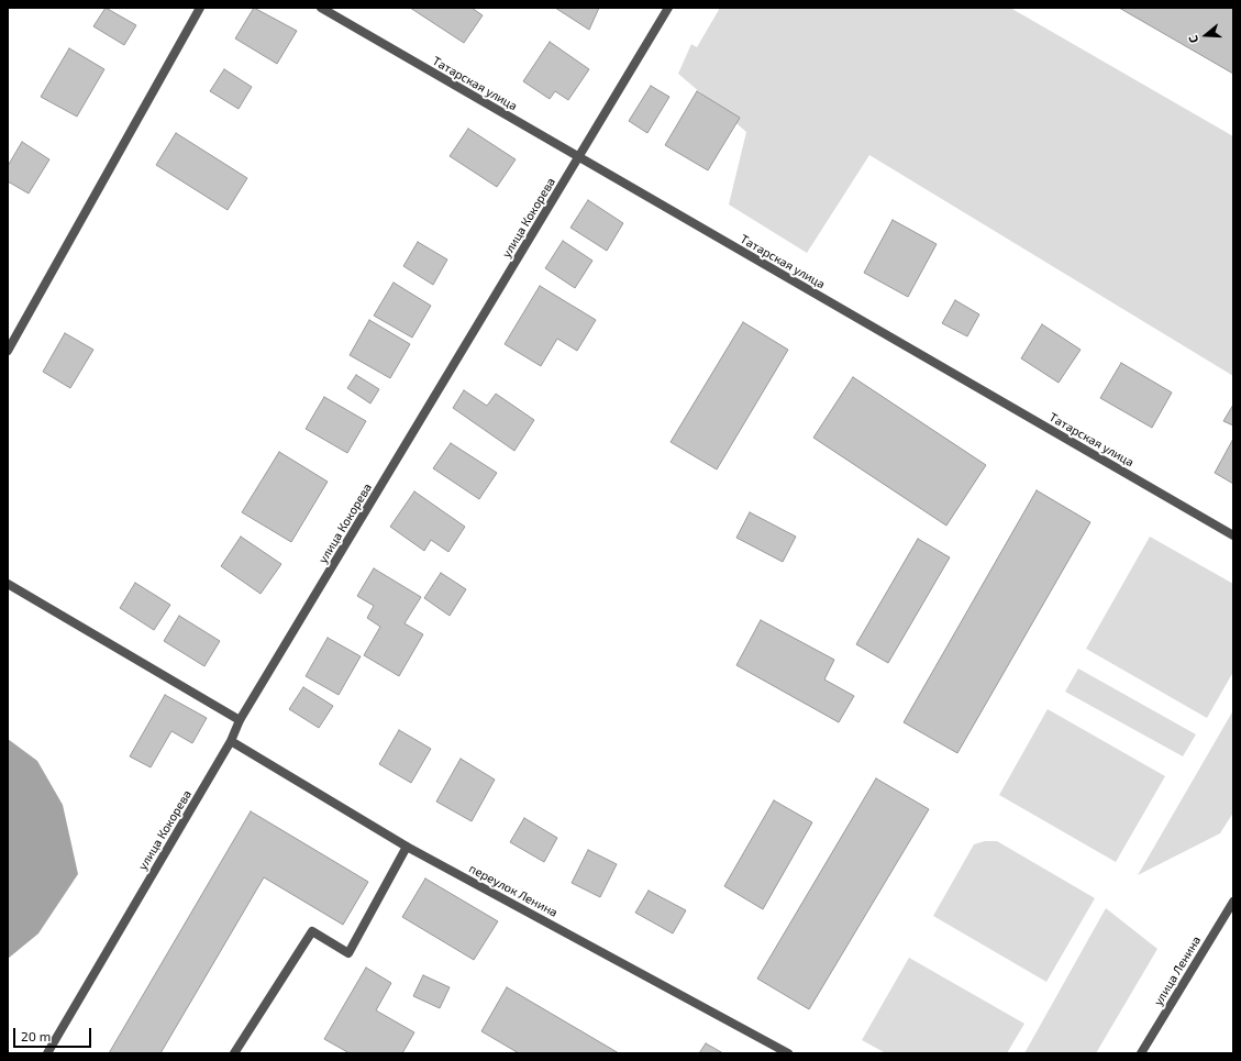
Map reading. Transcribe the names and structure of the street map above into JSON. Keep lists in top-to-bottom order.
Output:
{
  "streets": {
    "street": [
      "Татарская улица",
      "улица Кокорева",
      "переулок Ленина",
      "улица Ленина"
    ]
  },
  "crossings": [
    ["Татарская улица", "улица Кокорева"],
    ["улица Кокорева", "переулок Ленина"]
  ],
  "scale_bar": "20 m",
  "north": "left"
}
